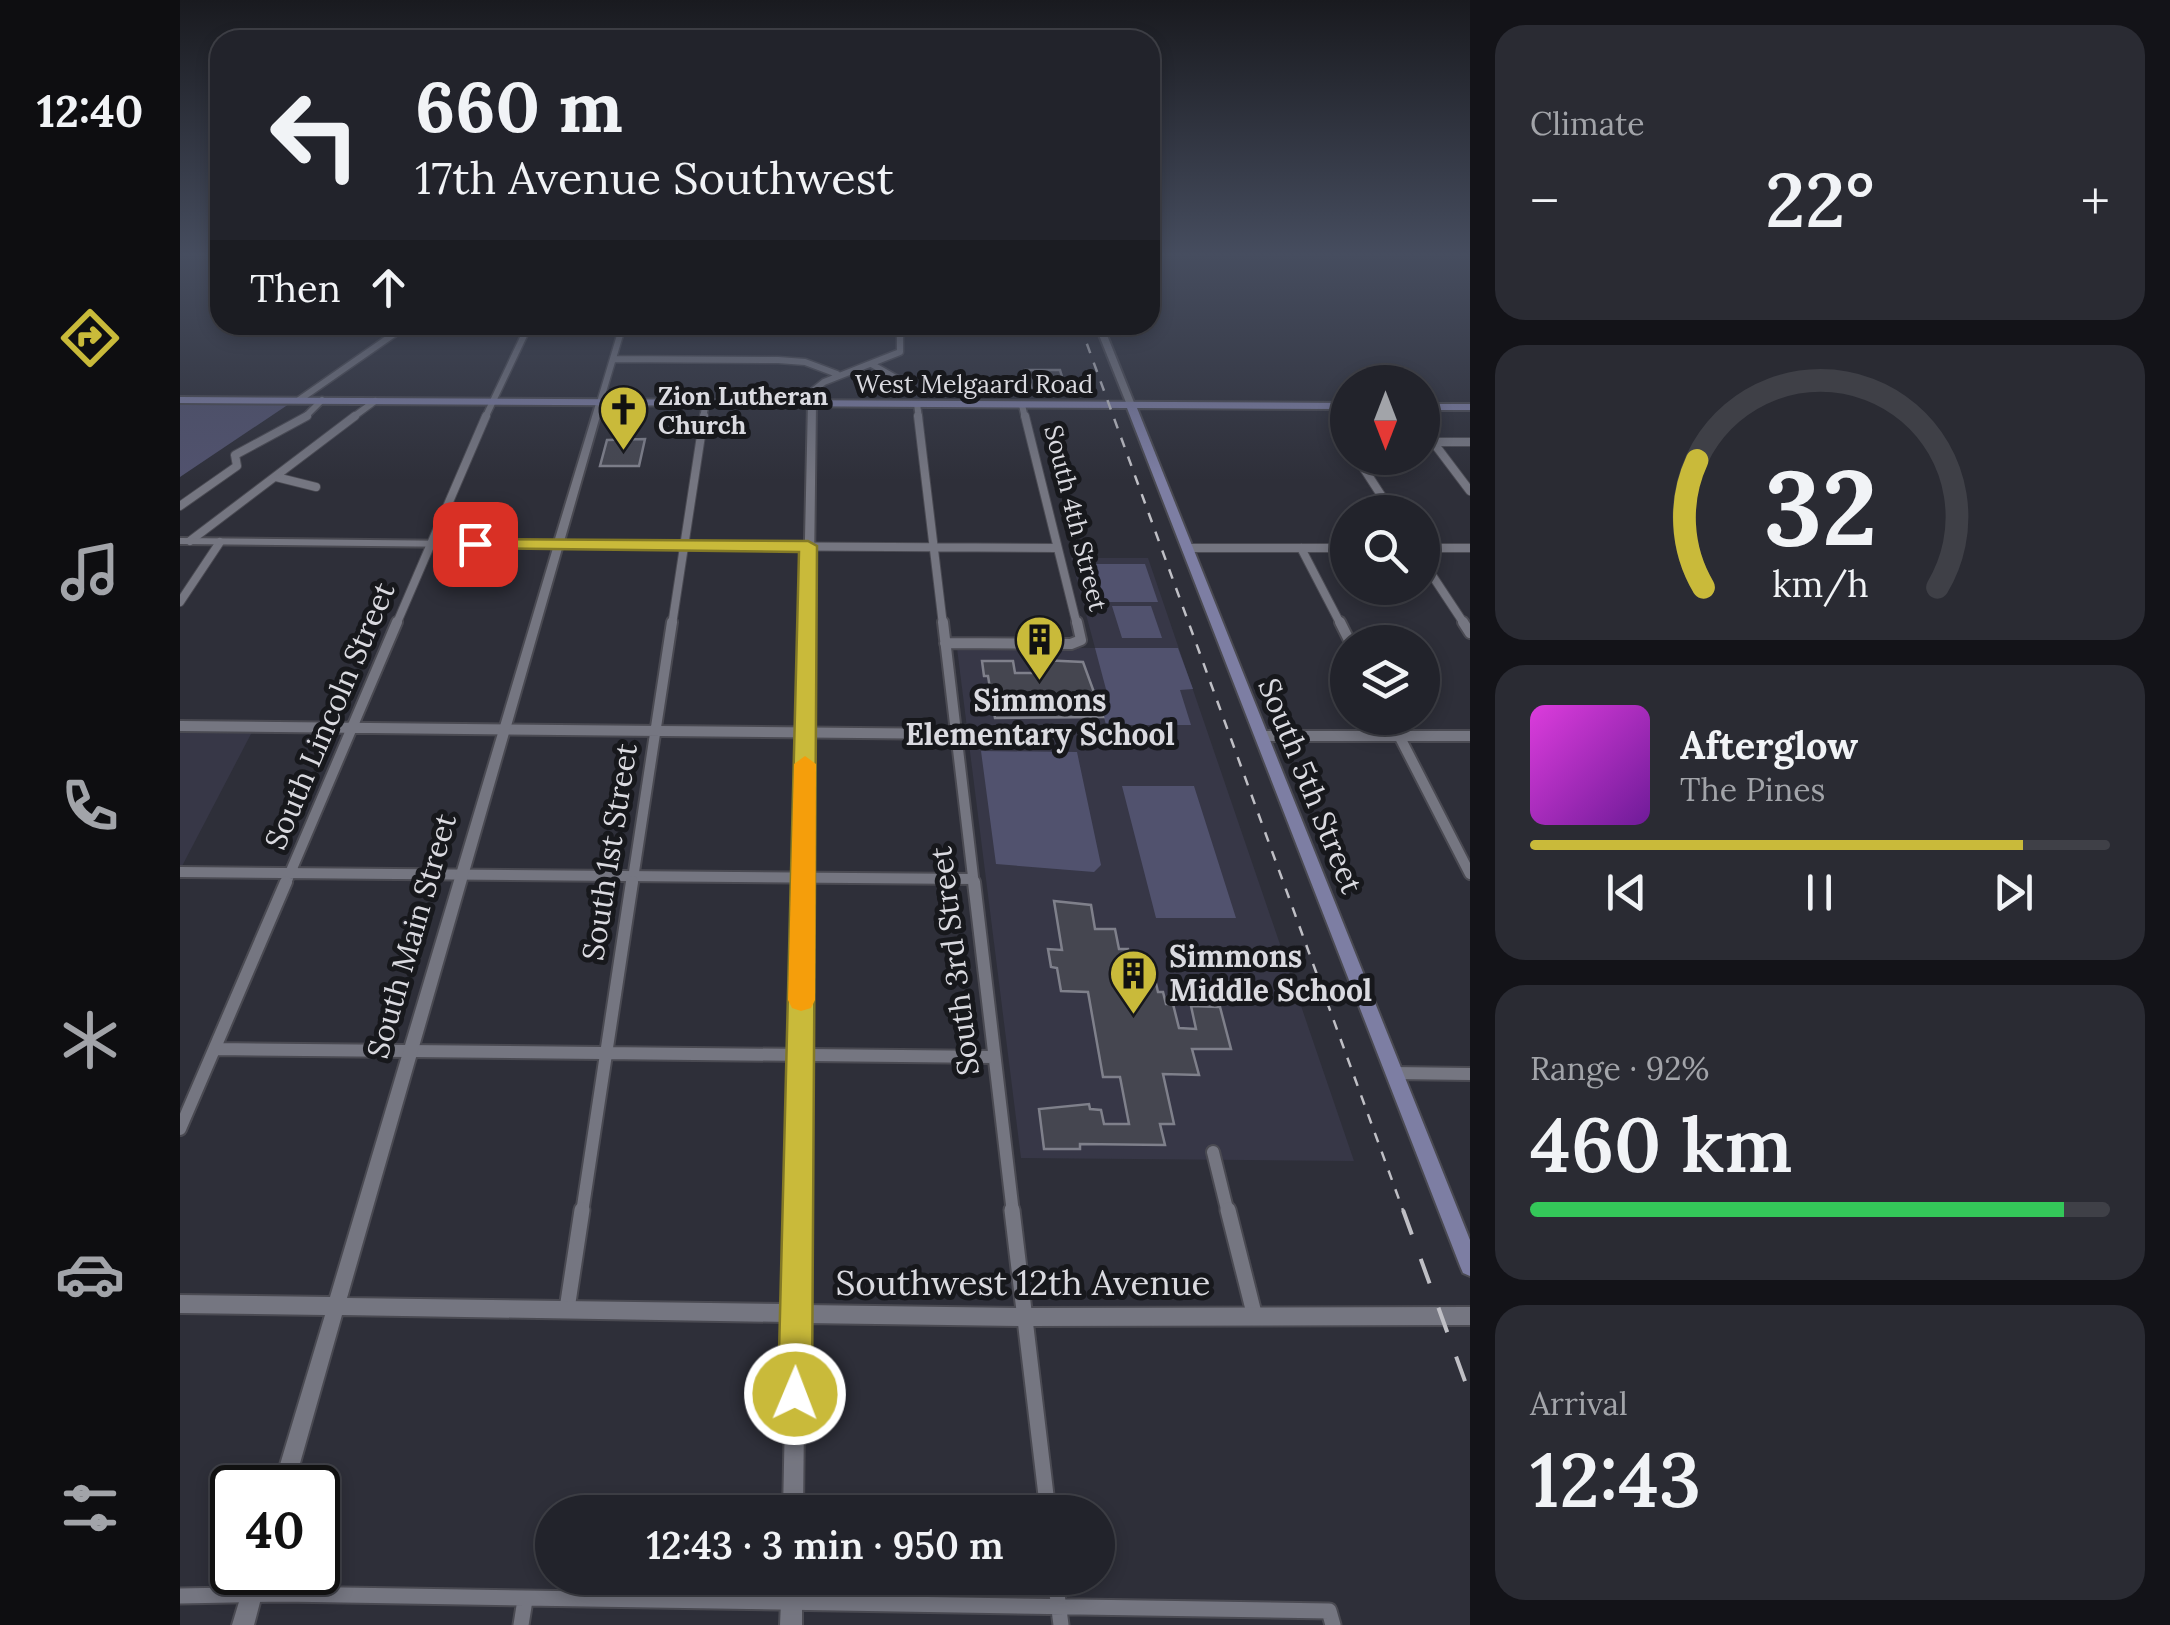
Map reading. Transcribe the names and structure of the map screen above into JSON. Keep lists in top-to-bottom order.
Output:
{
  "streets": {
    "main road": ["West Melgaard Road", "South 5th Street"],
    "street": [
      "South 4th Street",
      "South Lincoln Street",
      "South 1st Street",
      "South Main Street",
      "South 3rd Street",
      "Southwest 12th Avenue"
    ]
  },
  "crossings": [
    ["West Melgaard Road", "South 4th Street"],
    ["West Melgaard Road", "South Lincoln Street"],
    ["West Melgaard Road", "South 5th Street"],
    ["West Melgaard Road", "South 1st Street"],
    ["West Melgaard Road", "South Main Street"],
    ["West Melgaard Road", "South 3rd Street"],
    ["South 4th Street", "South 3rd Street"],
    ["South 1st Street", "Southwest 12th Avenue"],
    ["South Main Street", "Southwest 12th Avenue"],
    ["South 3rd Street", "Southwest 12th Avenue"]
  ],
  "places": {
    "church": ["Zion Lutheran Church"],
    "building": ["Simmons Elementary School", "Simmons Middle School"]
  },
  "north": "bottom",
  "page": {
    "tabs": "12:40",
    "tile": [
      "Climate",
      ["Range · 92%", "460 km"],
      ["Arrival", "12:43"]
    ],
    "turn": ["660 m", "17th Avenue Southwest"],
    "heat": ["−", "22°", "+"],
    "then": "Then",
    "song": ["Afterglow", "The Pines"],
    "limit": "40",
    "trip": "12:43 · 3 min · 950 m",
    "gauge": ["32", "km/h"]
  }
}
